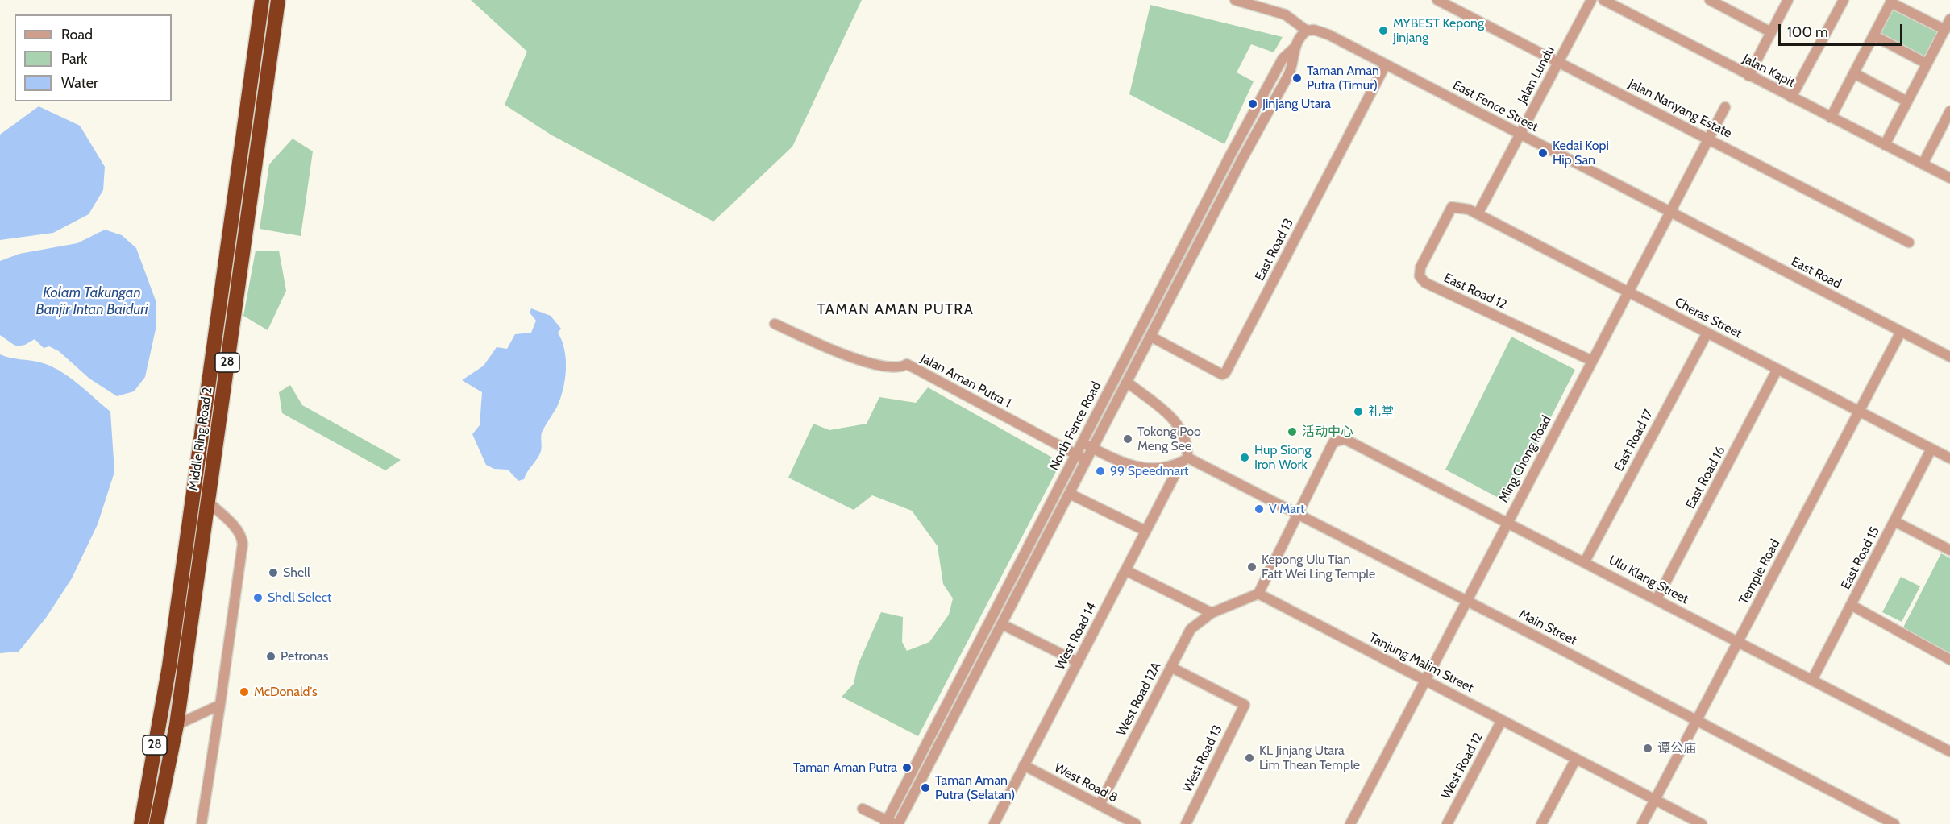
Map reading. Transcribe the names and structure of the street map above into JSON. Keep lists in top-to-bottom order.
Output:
{
  "streets": {
    "highway": ["28", "Middle Ring Road 2"],
    "street": [
      "Jalan Kapit",
      "Jalan Lundu",
      "East Fence Street",
      "Jalan Nanyang Estate",
      "East Road 13",
      "East Road",
      "East Road 12",
      "Cheras Street",
      "Jalan Aman Putra 1",
      "North Fence Road",
      "East Road 17",
      "Ming Chong Road",
      "East Road 16",
      "East Road 15",
      "Temple Road",
      "Ulu Klang Street",
      "Main Street",
      "West Road 14",
      "Tanjung Malim Street",
      "West Road 12A",
      "West Road 13",
      "West Road 12",
      "West Road 8"
    ]
  },
  "crossings": [
    ["Jalan Lundu", "East Fence Street"],
    ["Jalan Lundu", "Jalan Nanyang Estate"],
    ["Jalan Lundu", "Cheras Street"],
    ["East Fence Street", "East Road 13"],
    ["East Fence Street", "East Road"],
    ["East Fence Street", "North Fence Road"],
    ["East Fence Street", "Ming Chong Road"],
    ["Jalan Nanyang Estate", "Ming Chong Road"],
    ["East Road 13", "North Fence Road"],
    ["East Road", "Ming Chong Road"],
    ["East Road", "Temple Road"],
    ["East Road 12", "Cheras Street"],
    ["East Road 12", "Ming Chong Road"],
    ["Cheras Street", "East Road 17"],
    ["Cheras Street", "Ming Chong Road"],
    ["Cheras Street", "East Road 16"],
    ["Cheras Street", "East Road 15"],
    ["Cheras Street", "Temple Road"],
    ["Jalan Aman Putra 1", "North Fence Road"],
    ["East Road 17", "Ulu Klang Street"],
    ["Ming Chong Road", "Ulu Klang Street"],
    ["Ming Chong Road", "Main Street"],
    ["Ming Chong Road", "Tanjung Malim Street"],
    ["East Road 16", "Ulu Klang Street"],
    ["East Road 15", "Ulu Klang Street"],
    ["Temple Road", "Ulu Klang Street"],
    ["Temple Road", "Main Street"],
    ["Temple Road", "Tanjung Malim Street"],
    ["Ulu Klang Street", "Main Street"],
    ["Main Street", "West Road 14"],
    ["West Road 14", "West Road 8"],
    ["Tanjung Malim Street", "West Road 12"],
    ["West Road 12A", "West Road 13"],
    ["West Road 12A", "West Road 8"]
  ],
  "districts": ["TAMAN AMAN PUTRA"],
  "water": ["Kolam Takungan Banjir Intan Baiduri"],
  "places": [
    "MYBEST Kepong Jinjang",
    "Taman Aman Putra (Timur)",
    "Jinjang Utara",
    "Kedai Kopi Hip San",
    "礼堂",
    "活动中心",
    "Tokong Poo Meng See",
    "Hup Siong Iron Work",
    "99 Speedmart",
    "V Mart",
    "Kepong Ulu Tian Fatt Wei Ling Temple",
    "Shell",
    "Shell Select",
    "Petronas",
    "McDonald's",
    "谭公庙",
    "KL Jinjang Utara Lim Thean Temple",
    "Taman Aman Putra",
    "Taman Aman Putra (Selatan)"
  ],
  "legend": ["Road", "Park", "Water"],
  "scale_bar": "100 m"
}
